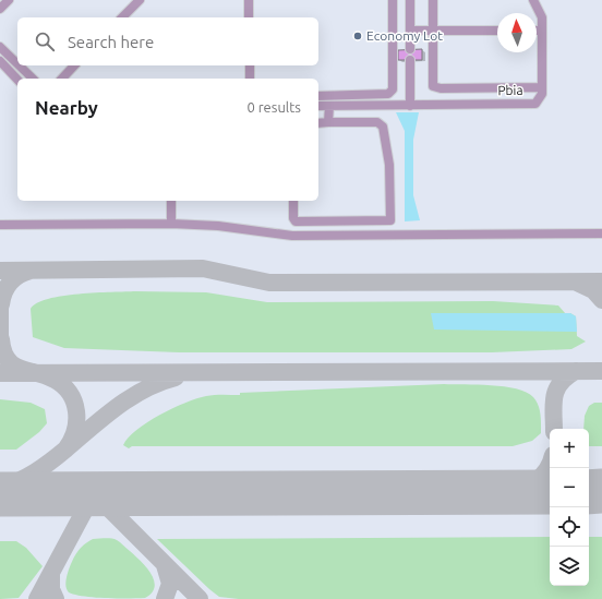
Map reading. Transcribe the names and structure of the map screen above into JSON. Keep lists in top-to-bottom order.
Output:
{
  "streets": {
    "lane": ["Pbia"]
  },
  "places": ["Economy Lot"],
  "north": "top",
  "page": {
    "search": "Search here",
    "heading": ["Nearby", "0 results"],
    "map_buttons": ["+", "−"]
  }
}
